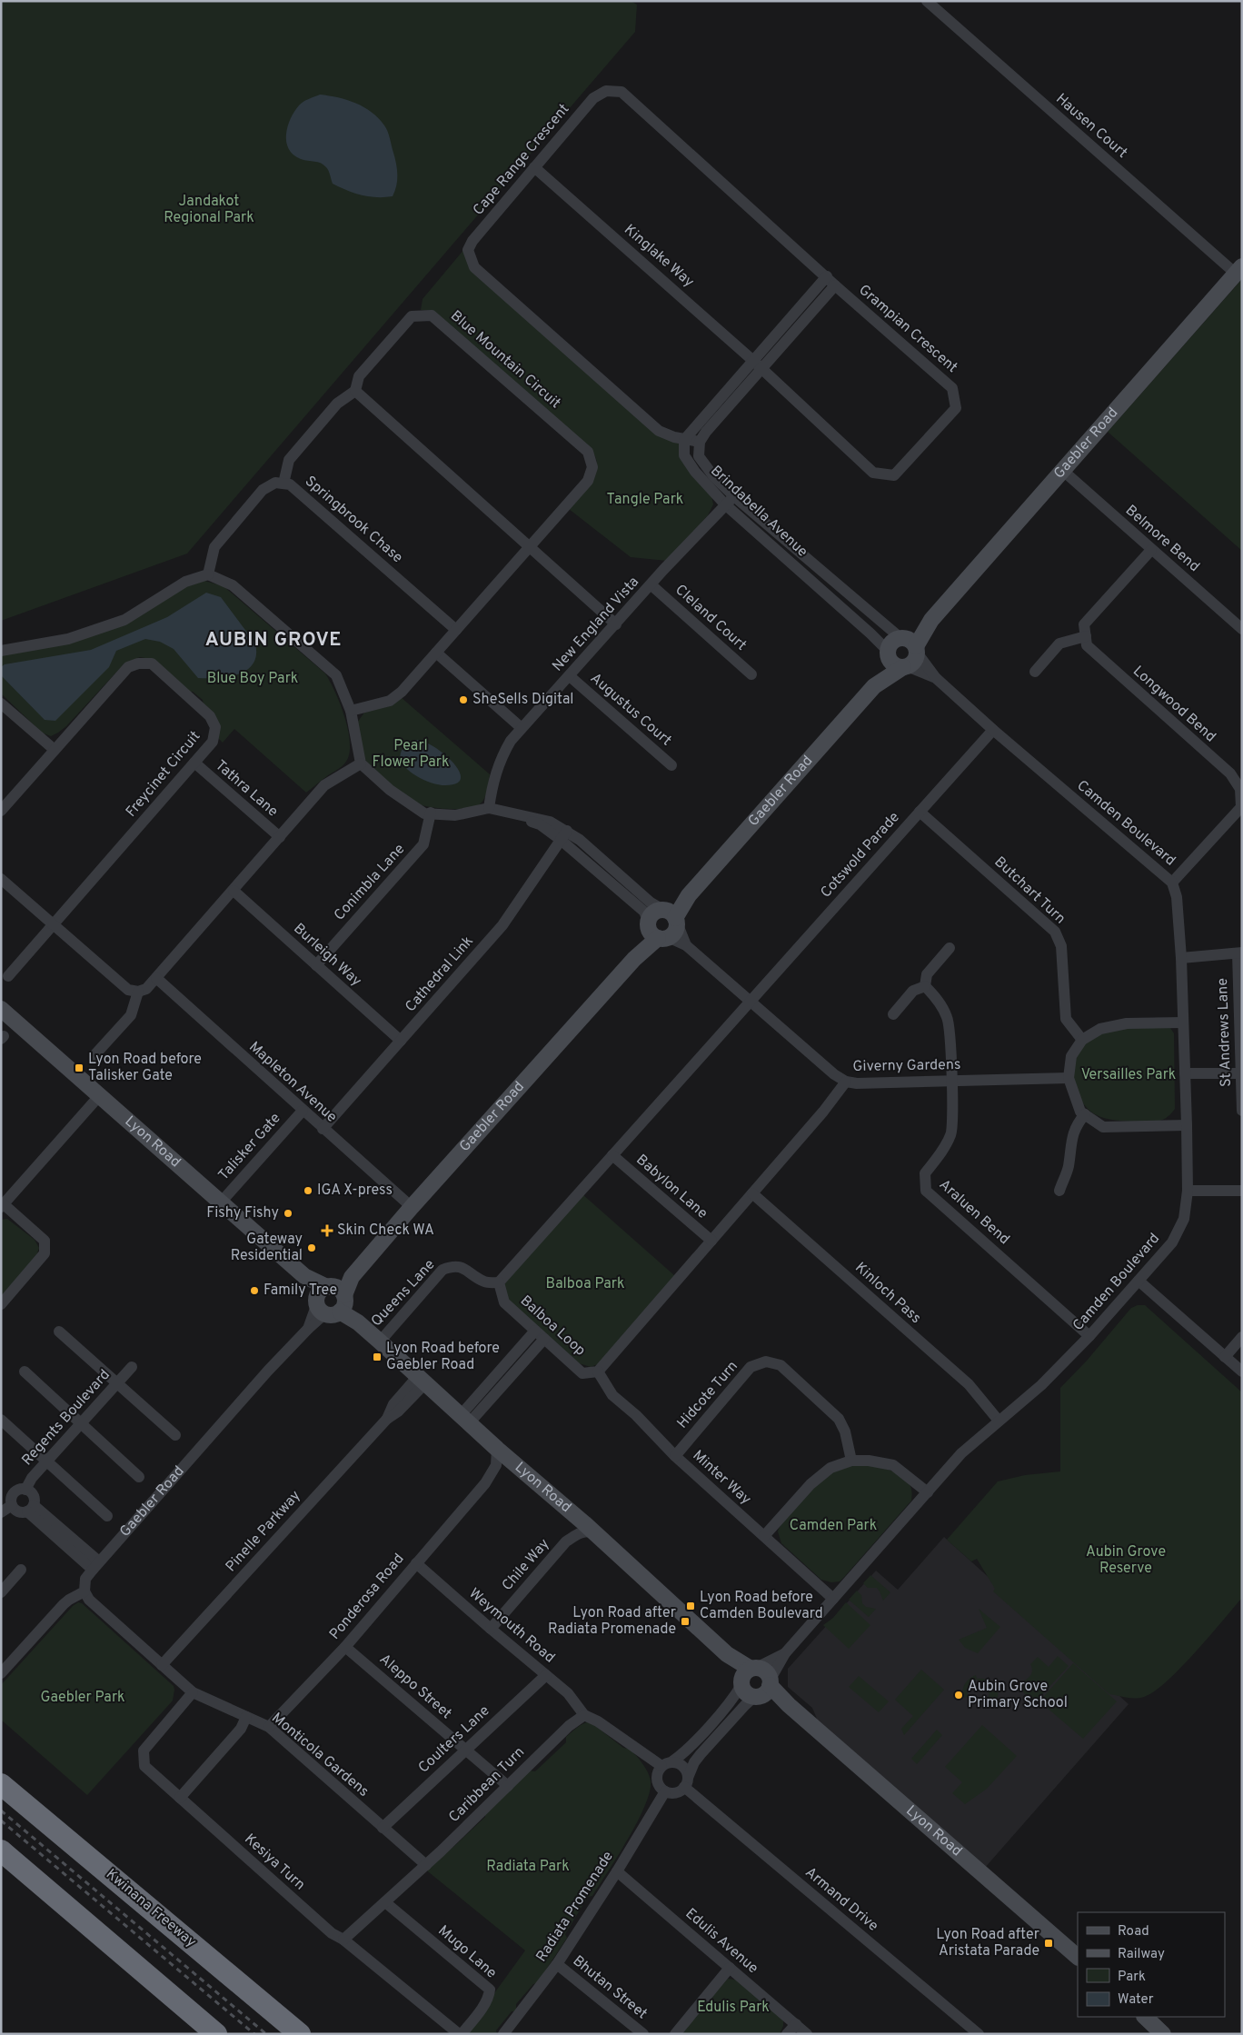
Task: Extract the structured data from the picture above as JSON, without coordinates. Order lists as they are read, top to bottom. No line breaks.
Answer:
{"streets":{"highway":["Kwinana Freeway"],"street":["Hausen Court","Cape Range Crescent","Kinglake Way","Grampian Crescent","Blue Mountain Circuit","Gaebler Road","Brindabella Avenue","Springbrook Chase","Belmore Bend","Cleland Court","New England Vista","Longwood Bend","Augustus Court","Freycinet Circuit","Tathra Lane","Camden Boulevard","Cotswold Parade","Conimbla Lane","Butchart Turn","Burleigh Way","Cathedral Link","St Andrews Lane","Giverny Gardens","Mapleton Avenue","Lyon Road","Talisker Gate","Babylon Lane","Araluen Bend","Queens Lane","Kinloch Pass","Balboa Loop","Hidcote Turn","Regents Boulevard","Minter Way","Pinelle Parkway","Chile Way","Ponderosa Road","Weymouth Road","Aleppo Street","Coulters Lane","Monticola Gardens","Caribbean Turn","Kesiya Turn","Armand Drive","Radiata Promenade","Edulis Avenue","Mugo Lane","Bhutan Street"]},"crossings":[["Hausen Court","Gaebler Road"],["Cape Range Crescent","Kinglake Way"],["Cape Range Crescent","Grampian Crescent"],["Cape Range Crescent","Brindabella Avenue"],["Kinglake Way","Grampian Crescent"],["Blue Mountain Circuit","Springbrook Chase"],["Gaebler Road","Brindabella Avenue"],["Gaebler Road","Belmore Bend"],["Gaebler Road","Camden Boulevard"],["Gaebler Road","Giverny Gardens"],["Gaebler Road","Mapleton Avenue"],["Gaebler Road","Lyon Road"],["Gaebler Road","Monticola Gardens"],["Brindabella Avenue","New England Vista"],["Brindabella Avenue","Camden Boulevard"],["Cleland Court","New England Vista"],["New England Vista","Augustus Court"],["Longwood Bend","Camden Boulevard"],["Freycinet Circuit","Tathra Lane"],["Camden Boulevard","Cotswold Parade"],["Camden Boulevard","Butchart Turn"],["Camden Boulevard","Giverny Gardens"],["Camden Boulevard","Lyon Road"],["Camden Boulevard","Araluen Bend"],["Camden Boulevard","Kinloch Pass"],["Camden Boulevard","Minter Way"],["Cotswold Parade","Butchart Turn"],["Cotswold Parade","Giverny Gardens"],["Conimbla Lane","Burleigh Way"],["Butchart Turn","Giverny Gardens"],["Burleigh Way","Cathedral Link"],["Cathedral Link","Mapleton Avenue"],["Giverny Gardens","Araluen Bend"],["Mapleton Avenue","Talisker Gate"],["Lyon Road","Talisker Gate"],["Lyon Road","Queens Lane"],["Lyon Road","Pinelle Parkway"],["Lyon Road","Chile Way"],["Lyon Road","Ponderosa Road"],["Queens Lane","Balboa Loop"],["Balboa Loop","Minter Way"],["Hidcote Turn","Minter Way"],["Pinelle Parkway","Monticola Gardens"],["Chile Way","Weymouth Road"],["Ponderosa Road","Weymouth Road"],["Ponderosa Road","Aleppo Street"],["Ponderosa Road","Monticola Gardens"],["Weymouth Road","Coulters Lane"],["Weymouth Road","Caribbean Turn"],["Aleppo Street","Coulters Lane"],["Aleppo Street","Caribbean Turn"],["Coulters Lane","Monticola Gardens"],["Monticola Gardens","Caribbean Turn"],["Monticola Gardens","Kesiya Turn"],["Caribbean Turn","Kesiya Turn"],["Caribbean Turn","Mugo Lane"],["Kesiya Turn","Mugo Lane"],["Armand Drive","Radiata Promenade"],["Radiata Promenade","Edulis Avenue"],["Radiata Promenade","Bhutan Street"]],"districts":["AUBIN GROVE"],"parks":["Jandakot Regional Park","Tangle Park","Blue Boy Park","Pearl Flower Park","Versailles Park","Balboa Park","Camden Park","Aubin Grove Reserve","Gaebler Park","Radiata Park","Edulis Park"],"places":{"other":["SheSells Digital","IGA X-press","Fishy Fishy","Gateway Residential","Family Tree","Aubin Grove Primary School"],"transit":["Lyon Road before Talisker Gate","Lyon Road before Gaebler Road","Lyon Road before Camden Boulevard","Lyon Road after Radiata Promenade","Lyon Road after Aristata Parade"],"health":["Skin Check WA"]},"legend":["Road","Railway","Park","Water"]}
